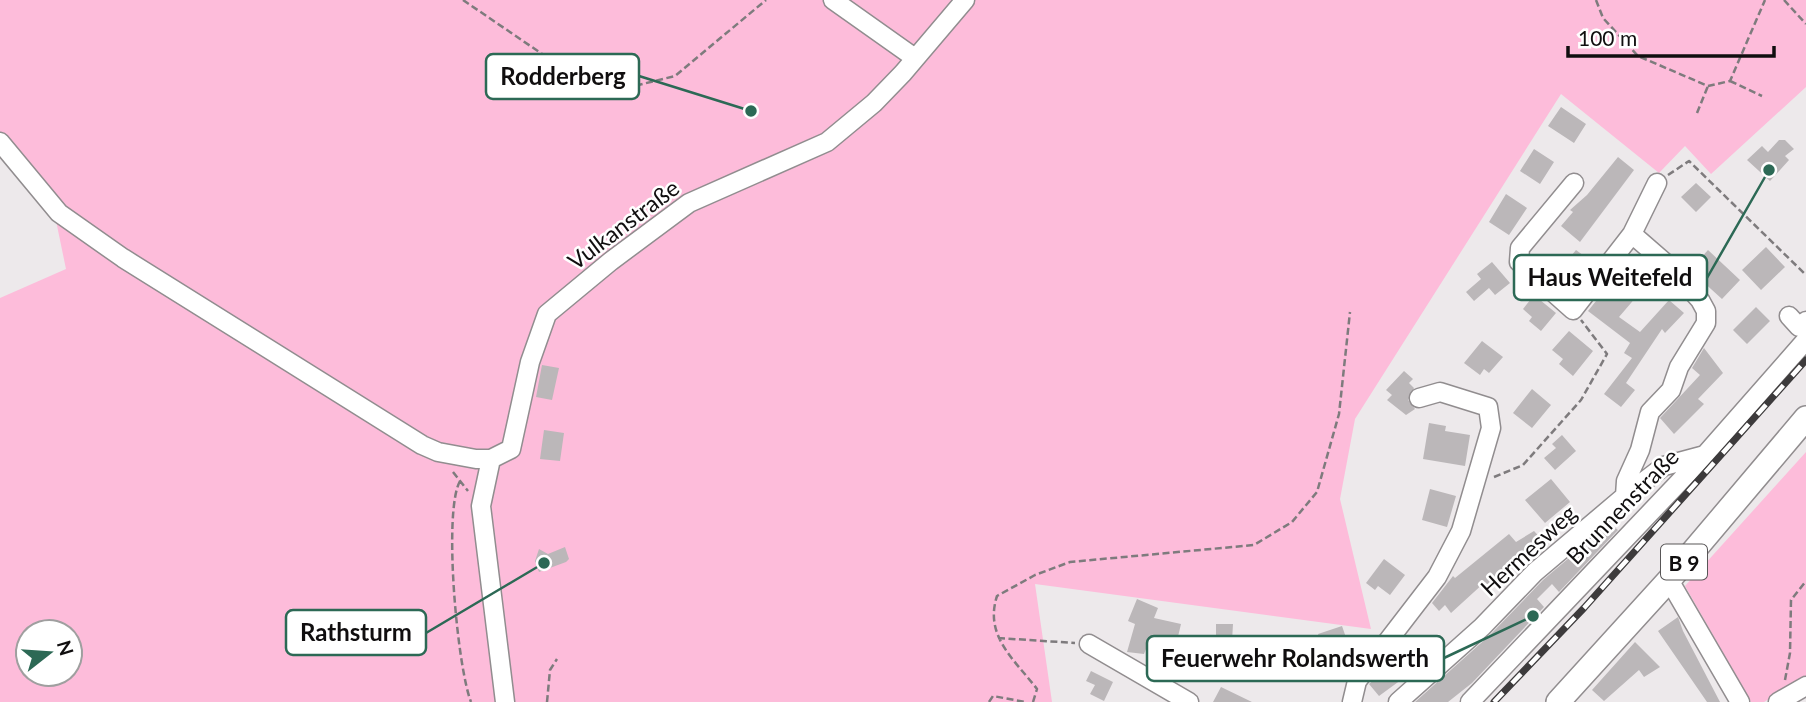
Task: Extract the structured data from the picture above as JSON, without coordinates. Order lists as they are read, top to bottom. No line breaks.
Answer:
{"streets":{"main road":["B 9"],"street":["Vulkanstraße","Brunnenstraße","Hermesweg"]},"crossings":[["Brunnenstraße","Hermesweg"]],"places":["Rodderberg","Haus Weitefeld","Rathsturm","Feuerwehr Rolandswerth"],"scale_bar":"100 m","north":"right"}
